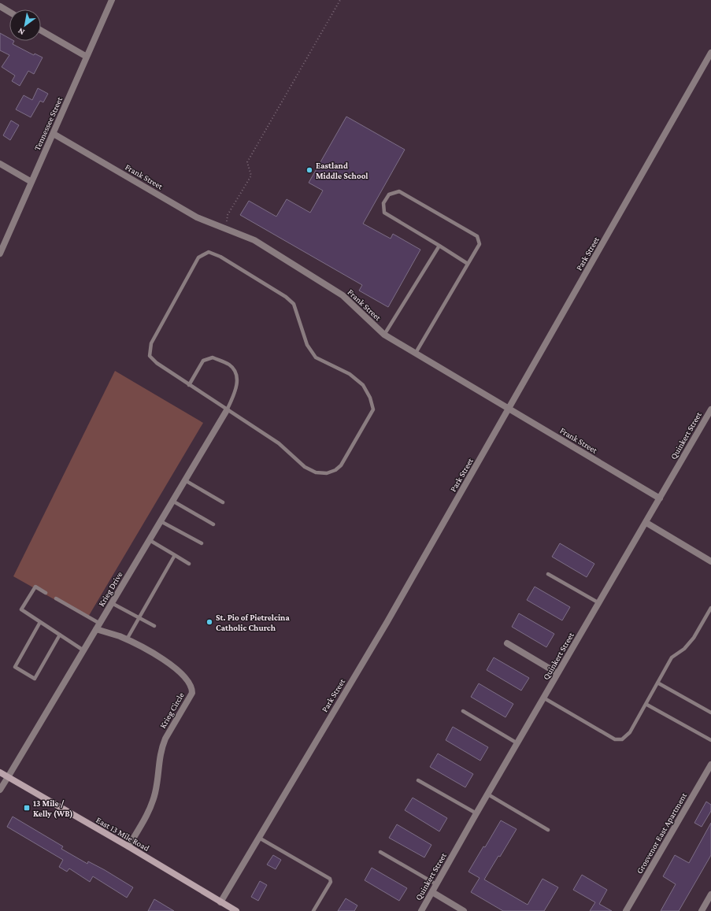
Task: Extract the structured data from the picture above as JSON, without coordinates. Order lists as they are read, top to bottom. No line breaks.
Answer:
{"streets":{"main road":["East 13 Mile Road"],"street":["Tennessee Street","Frank Street","Park Street","Quinkert Street","Krieg Drive","Krieg Circle","Grosvenor East Apartment"]},"crossings":[["Tennessee Street","Frank Street"],["Frank Street","Park Street"],["Frank Street","Quinkert Street"],["Park Street","East 13 Mile Road"],["Krieg Drive","Krieg Circle"],["Krieg Drive","East 13 Mile Road"],["Krieg Circle","East 13 Mile Road"]],"places":{"other":["Eastland Middle School","St. Pio of Pietrelcina Catholic Church"],"transit":["13 Mile / Kelly (WB)"]},"north":"bottom left"}
